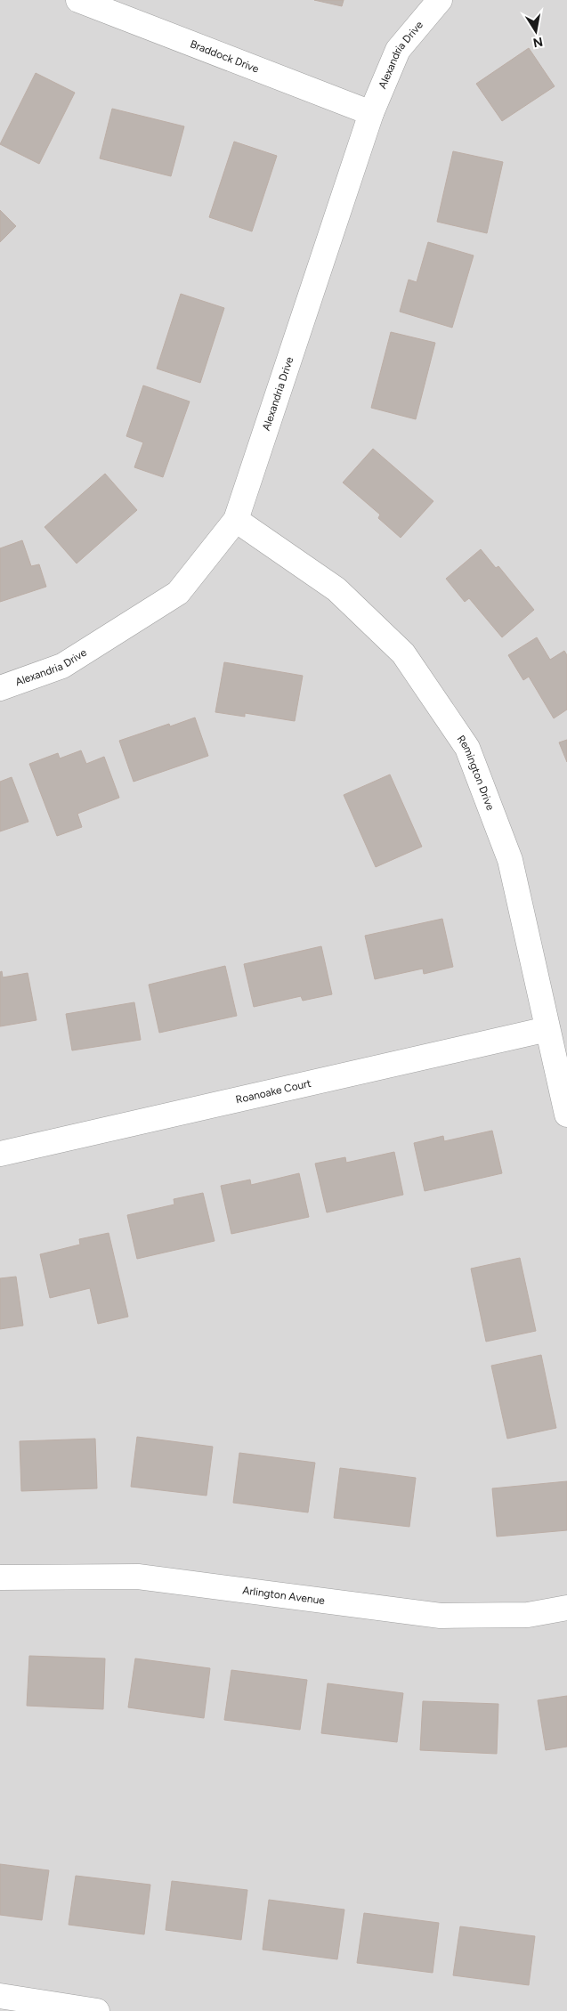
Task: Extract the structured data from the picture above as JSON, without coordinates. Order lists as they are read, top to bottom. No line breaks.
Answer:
{"streets":{"street":["Braddock Drive","Alexandria Drive","Remington Drive","Roanoake Court","Arlington Avenue"]},"crossings":[["Braddock Drive","Alexandria Drive"],["Alexandria Drive","Remington Drive"],["Remington Drive","Roanoake Court"]],"north":"bottom"}
